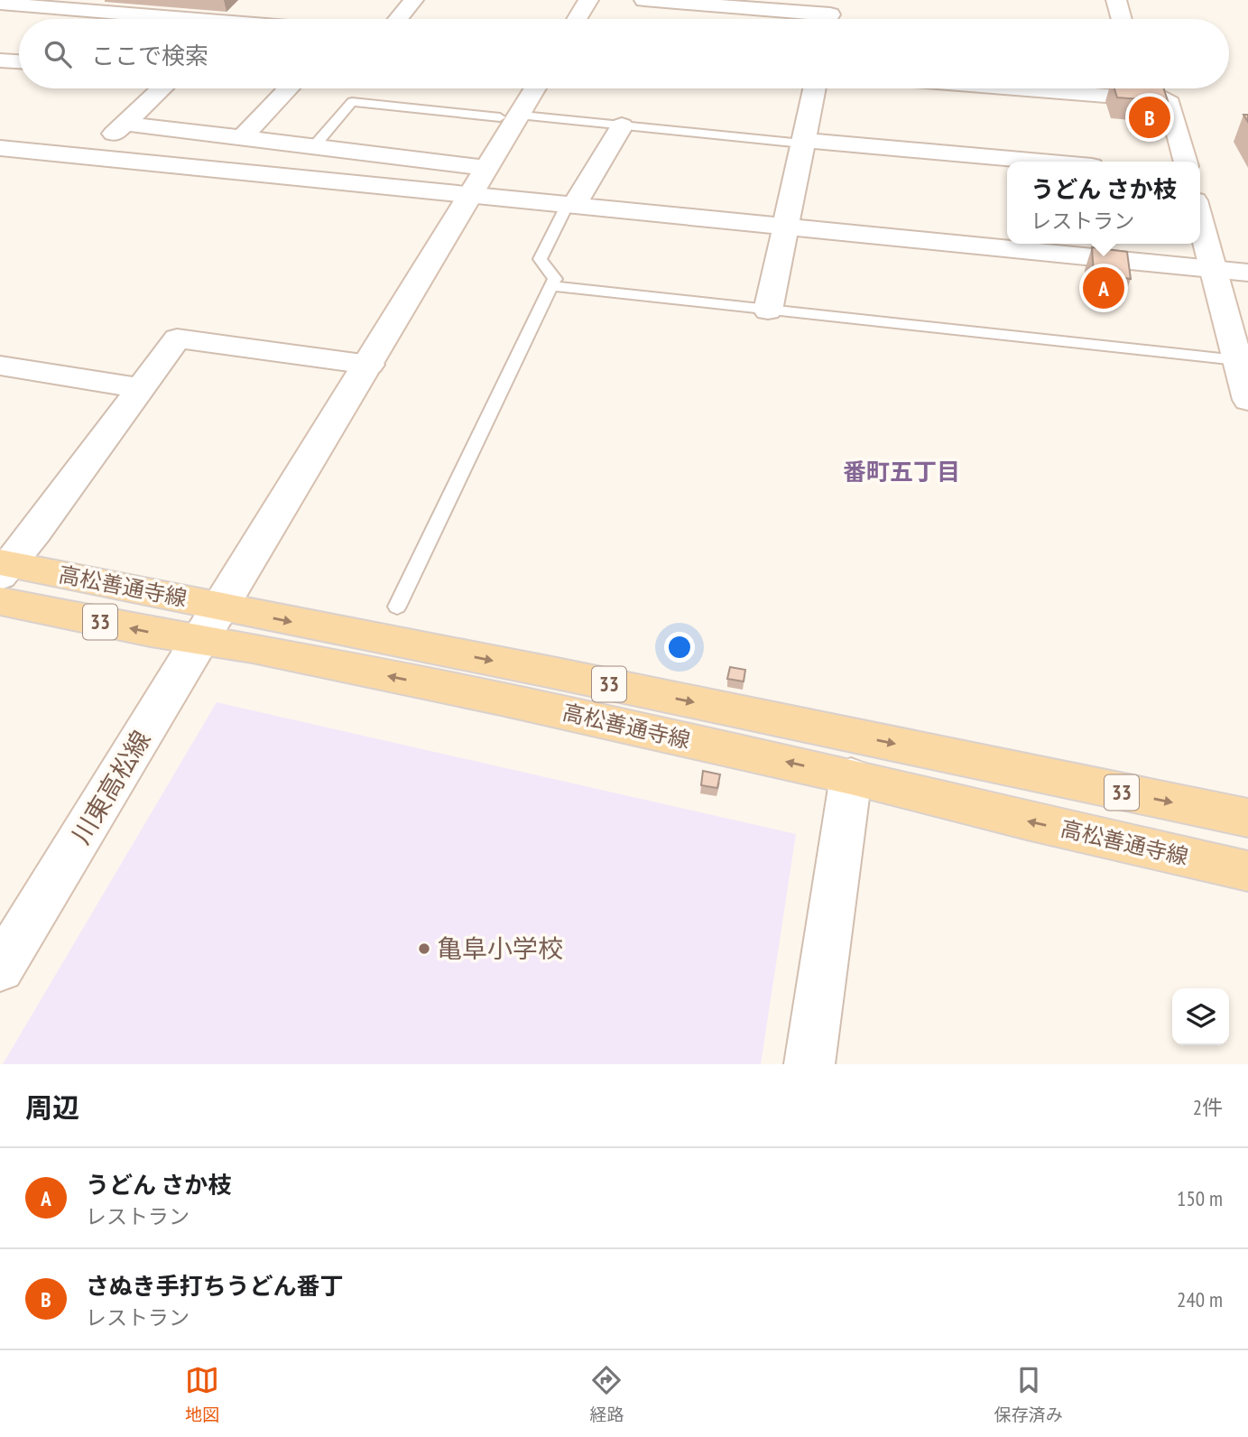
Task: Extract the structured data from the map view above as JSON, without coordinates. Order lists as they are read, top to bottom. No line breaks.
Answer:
{"streets":{"main road":["高松善通寺線","33"],"street":["川東高松線"]},"crossings":[["高松善通寺線","川東高松線"]],"districts":["番町五丁目"],"places":["亀阜小学校"],"page":{"search":"ここで検索","pins":["B","A"],"popup":["うどん さか枝","レストラン"],"heading":["周辺","2件"],"list":[{"mark":"A","name":"うどん さか枝","note":"レストラン","value":"150 m"},{"mark":"B","name":"さぬき手打ちうどん番丁","note":"レストラン","value":"240 m"}],"nav":["地図","経路","保存済み"]}}
